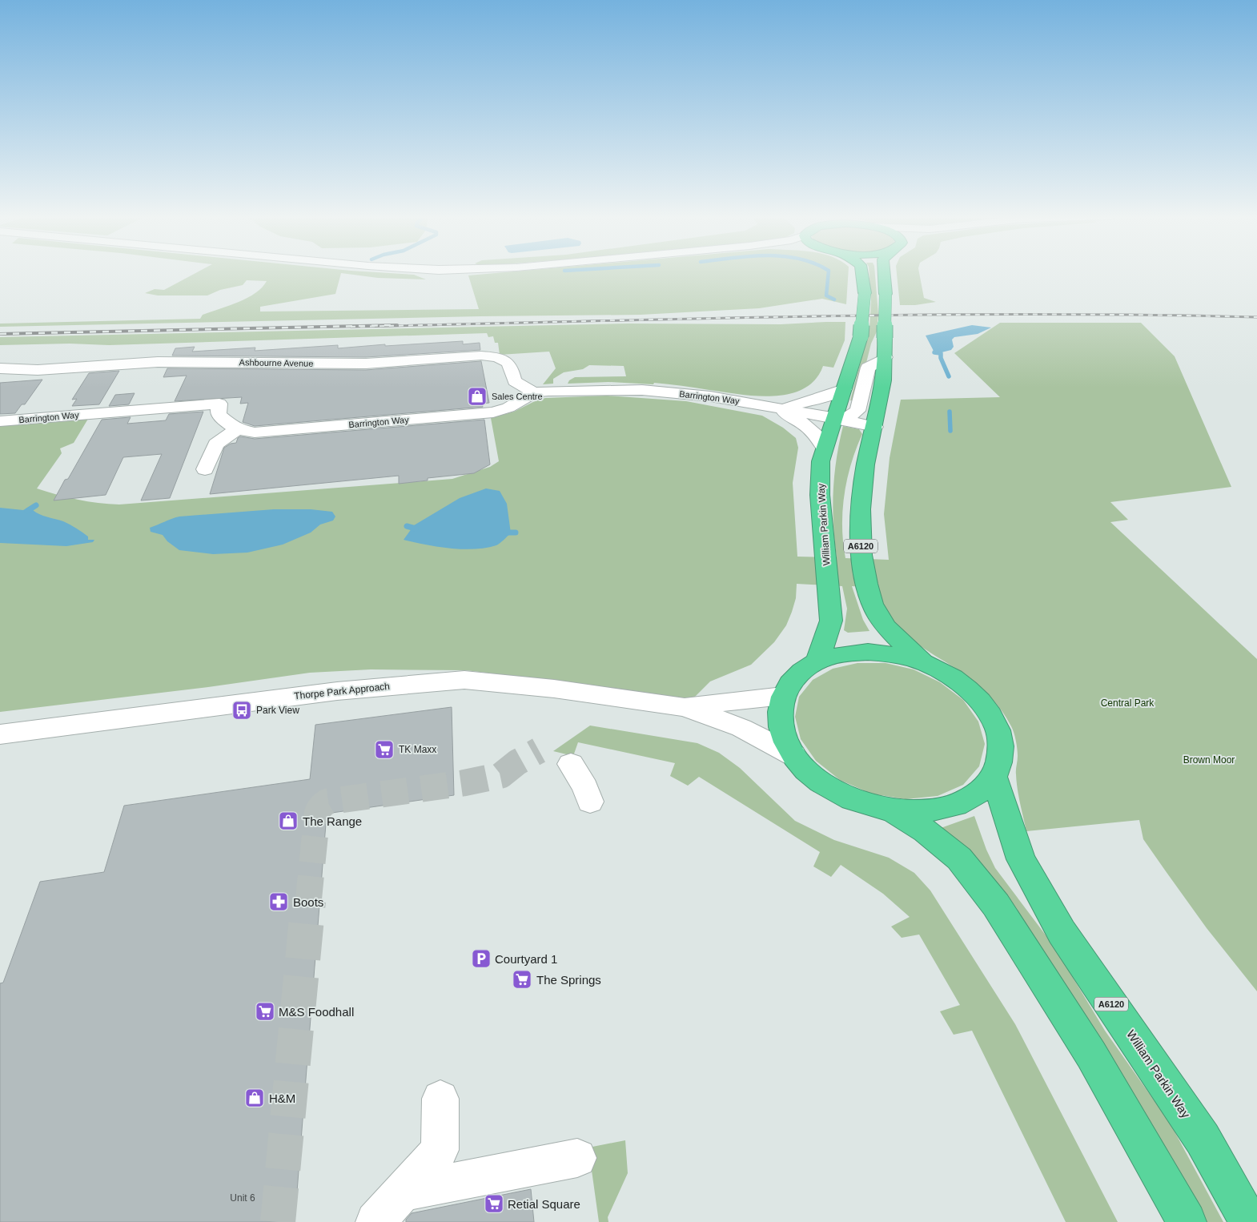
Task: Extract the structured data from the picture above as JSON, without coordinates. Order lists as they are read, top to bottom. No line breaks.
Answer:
{"streets":{"highway":["William Parkin Way","A6120"],"street":["Ashbourne Avenue","Barrington Way","Thorpe Park Approach"]},"crossings":[["Ashbourne Avenue","Barrington Way"],["Barrington Way","William Parkin Way"]],"parks":["Central Park","Brown Moor"],"places":{"shop":["Sales Centre","The Range","H&M"],"bus stop":["Park View"],"supermarket":["TK Maxx","The Springs","M&S Foodhall","Retial Square"],"pharmacy":["Boots"],"parking":["Courtyard 1"]},"house_numbers":["Unit 6"]}
